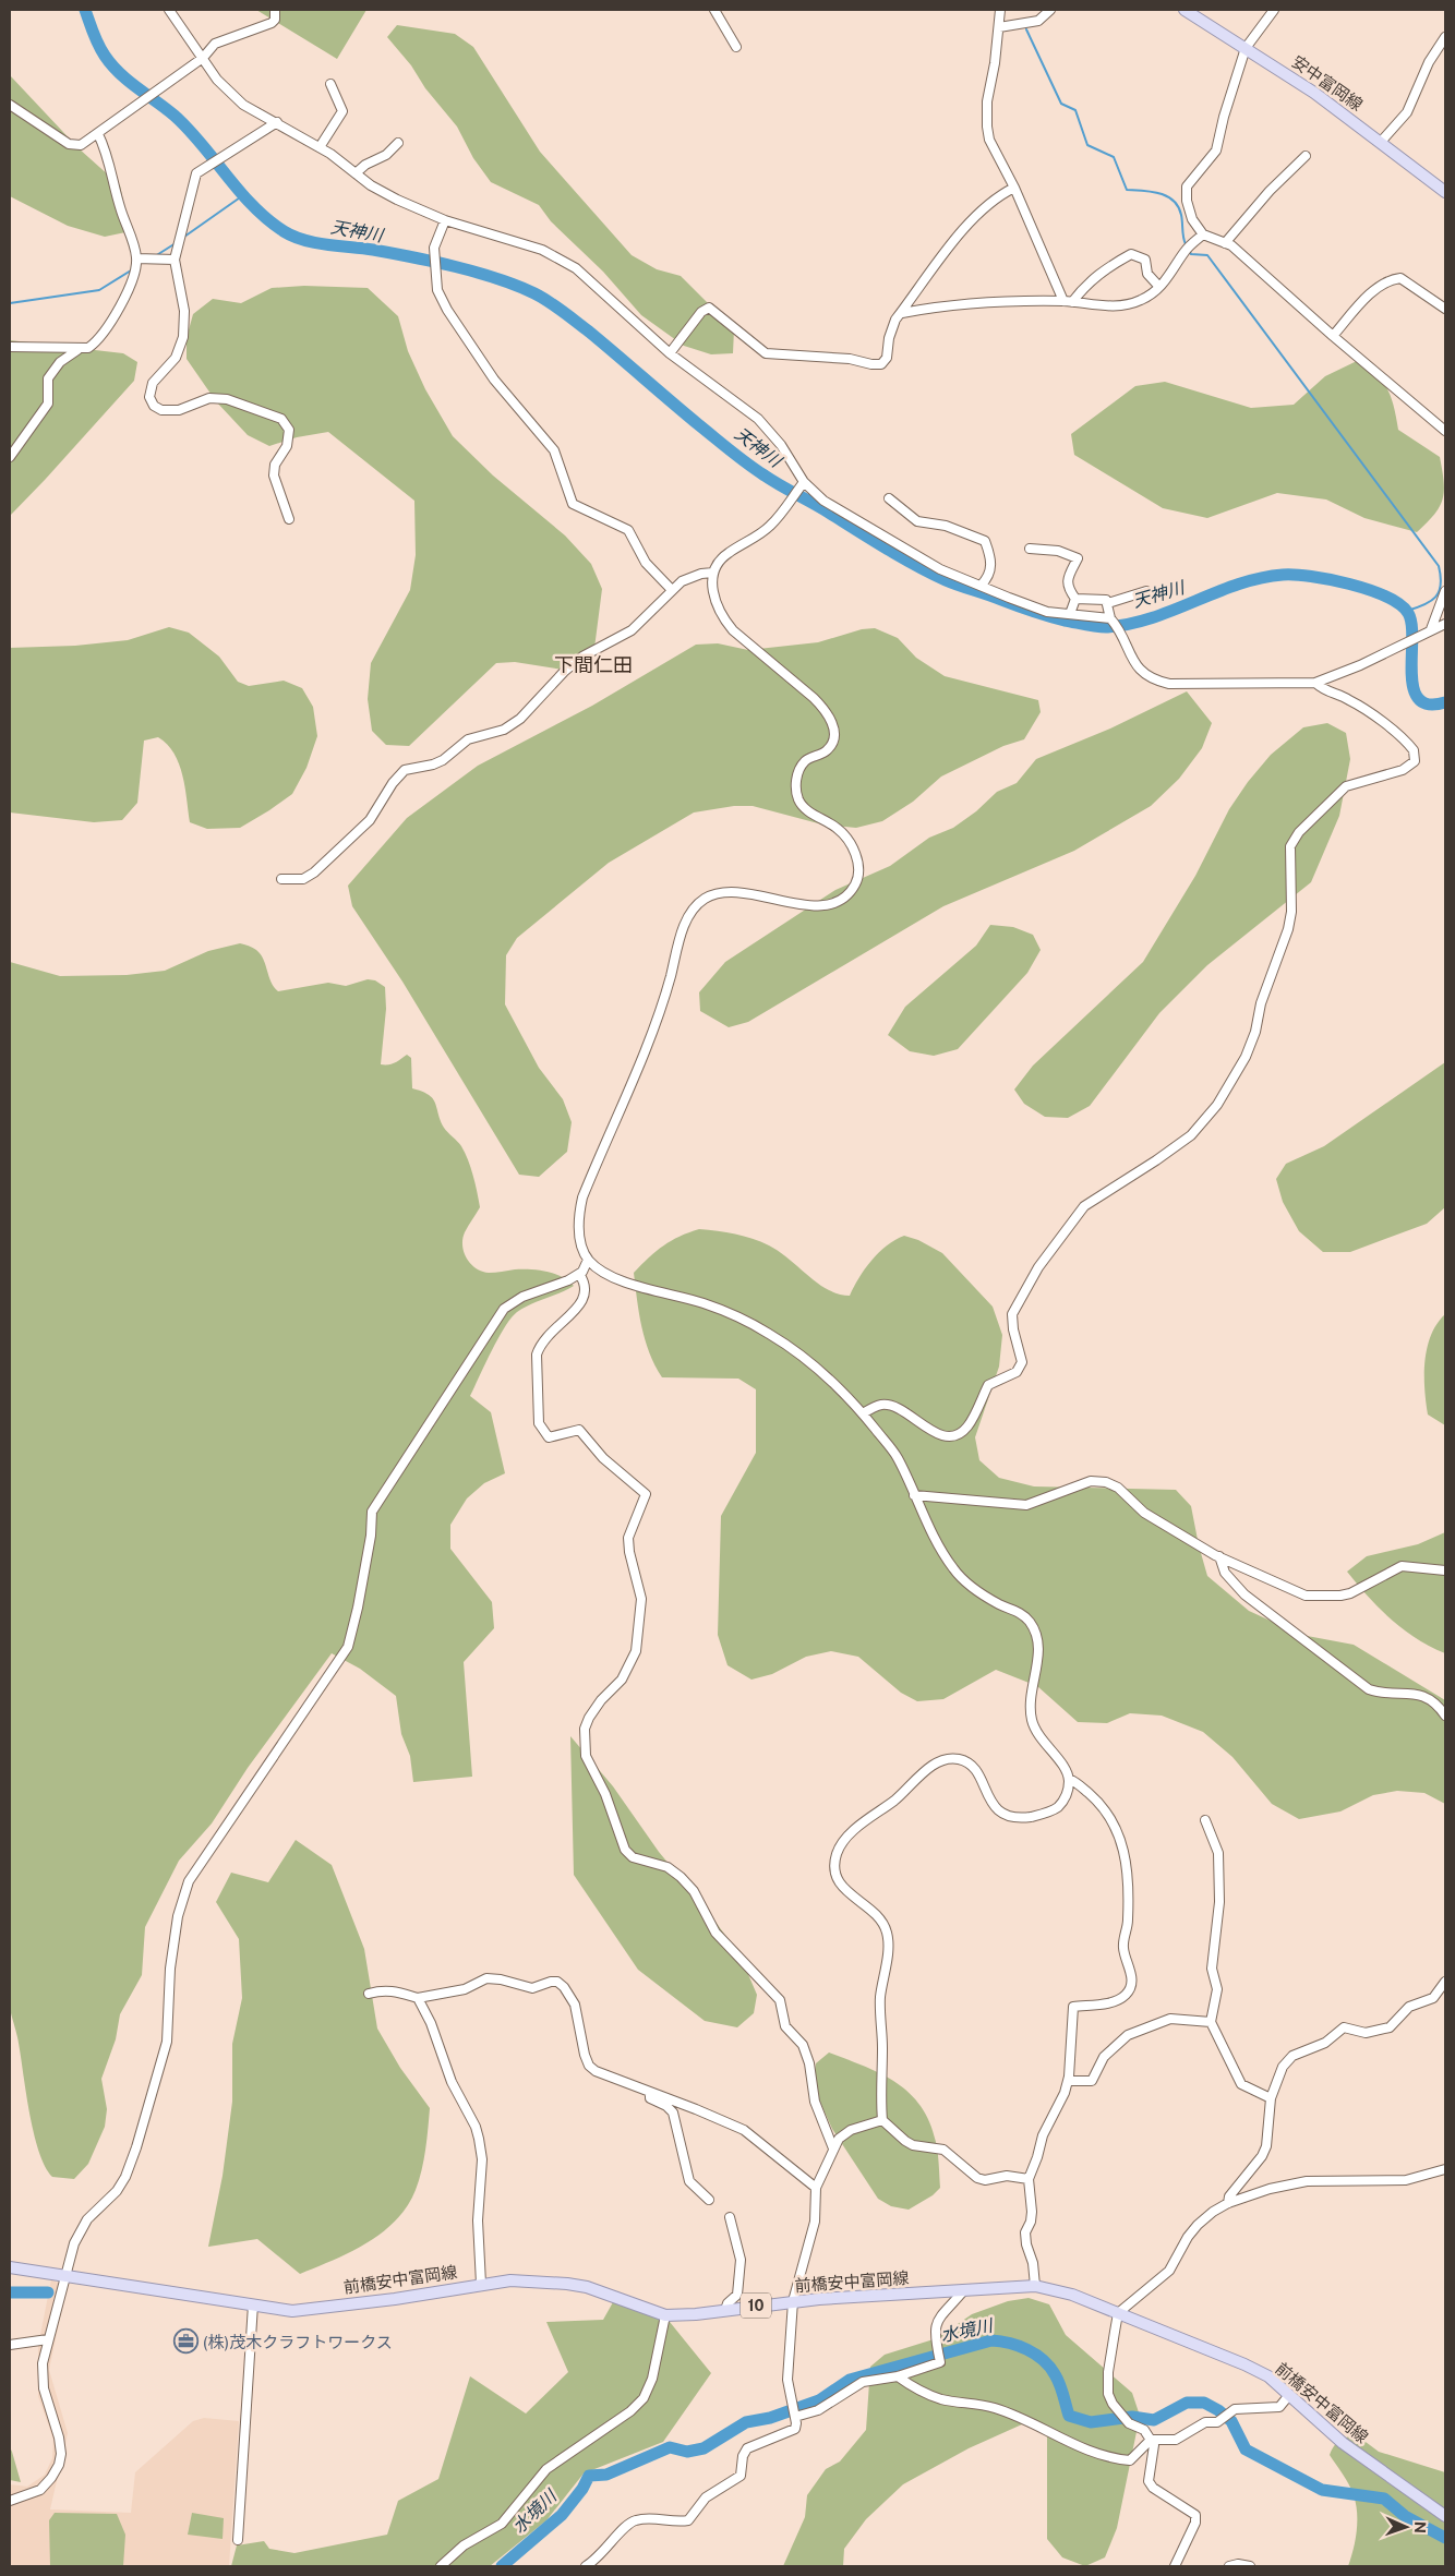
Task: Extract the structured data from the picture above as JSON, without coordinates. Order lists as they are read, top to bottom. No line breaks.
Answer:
{"streets":{"main road":["安中富岡線","前橋安中富岡線","10"]},"districts":["下間仁田"],"water":["天神川","水境川"],"places":{"office":["(株)茂木クラフトワークス"]},"north":"right"}
